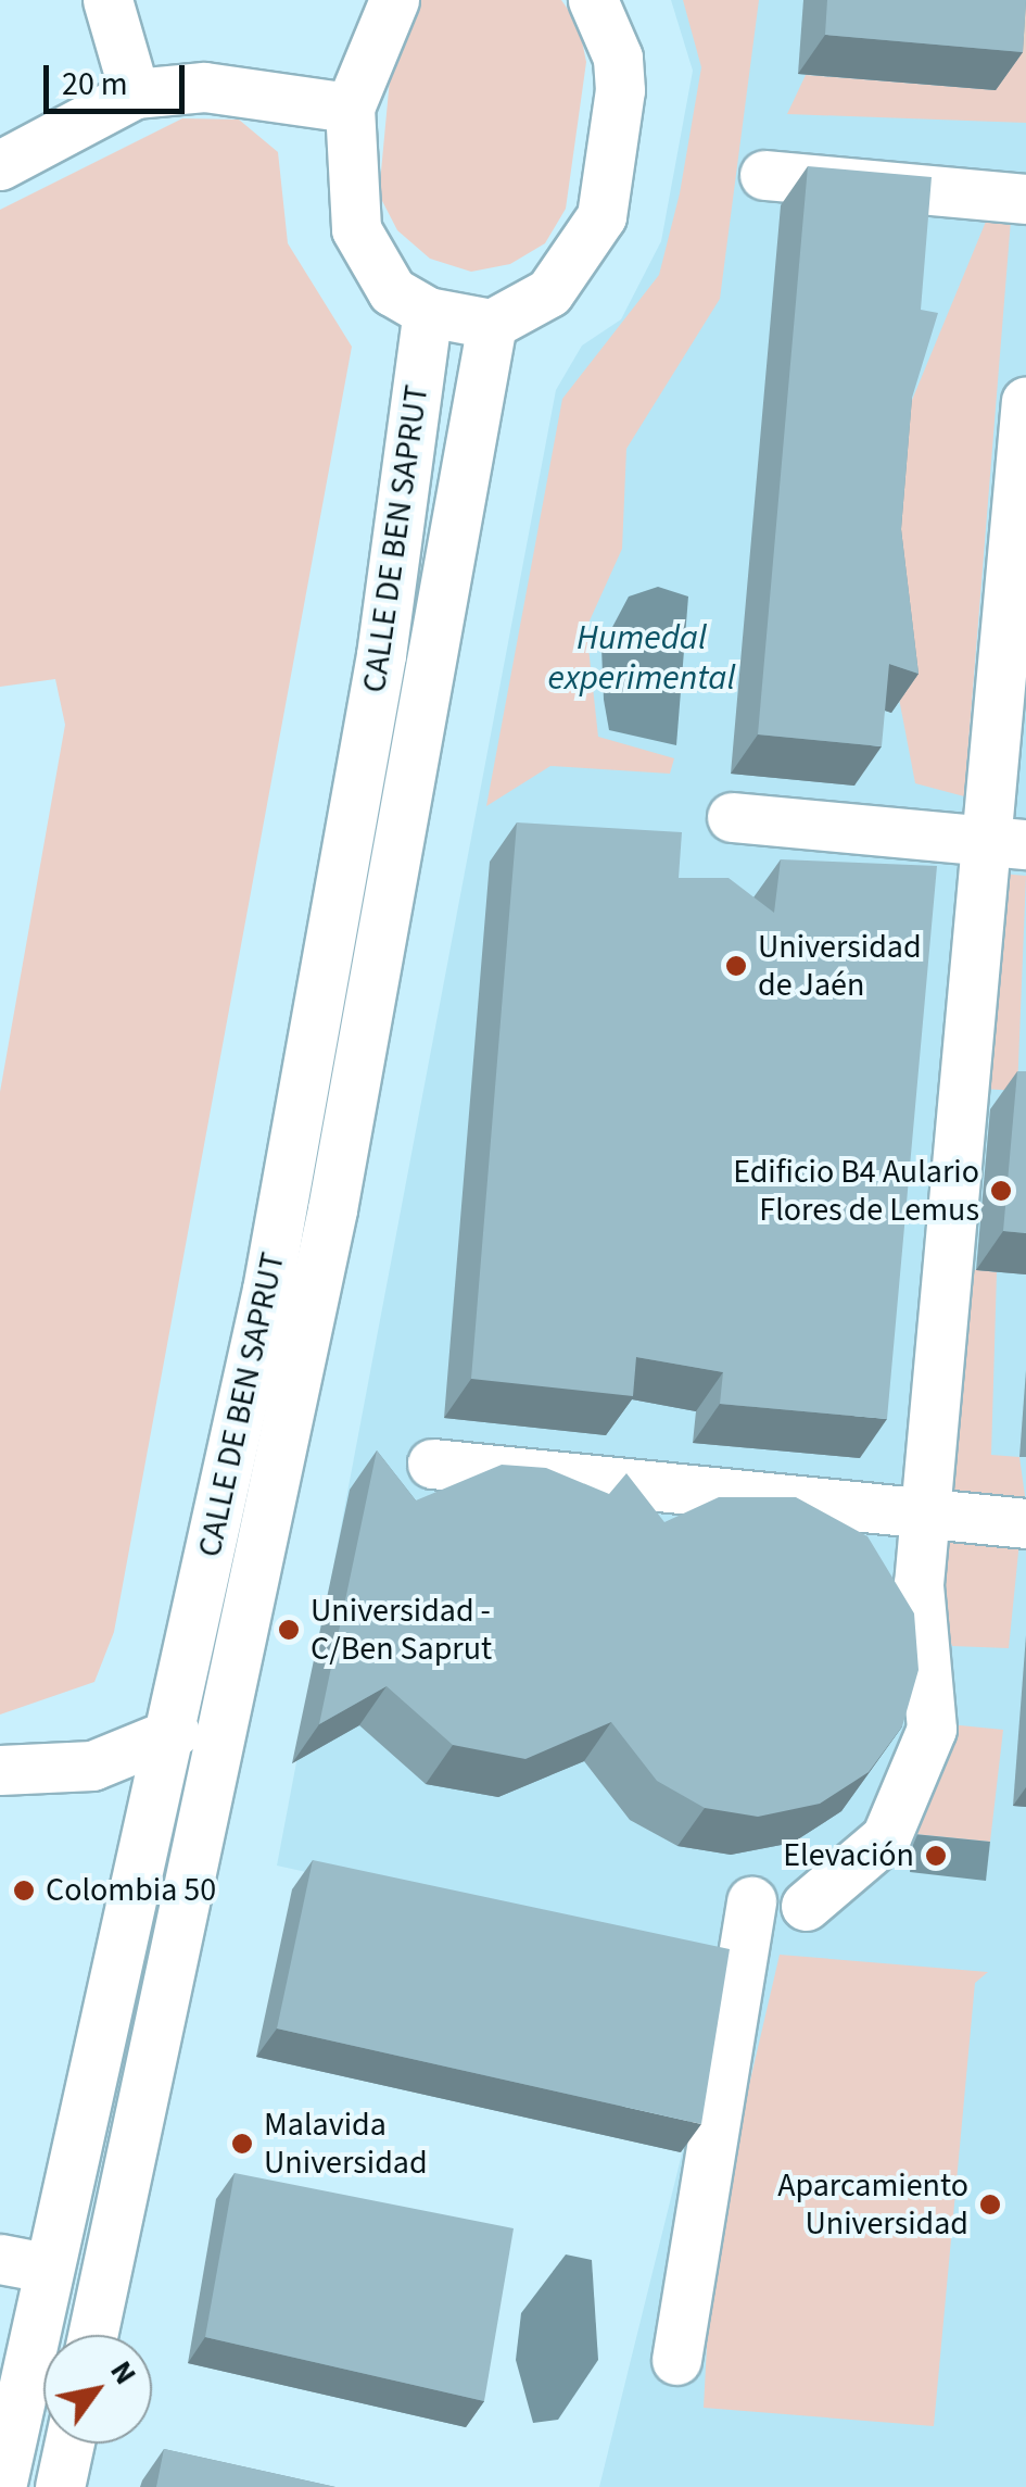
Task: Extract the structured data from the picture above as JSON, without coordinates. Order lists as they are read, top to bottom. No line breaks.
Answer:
{"streets":{"street":["CALLE DE BEN SAPRUT"]},"water":["Humedal experimental"],"places":["Universidad de Jaén","Edificio B4 Aulario Flores de Lemus","Universidad - C/Ben Saprut","Elevación","Colombia 50","Malavida Universidad","Aparcamiento Universidad"],"scale_bar":"20 m","north":"top right"}
